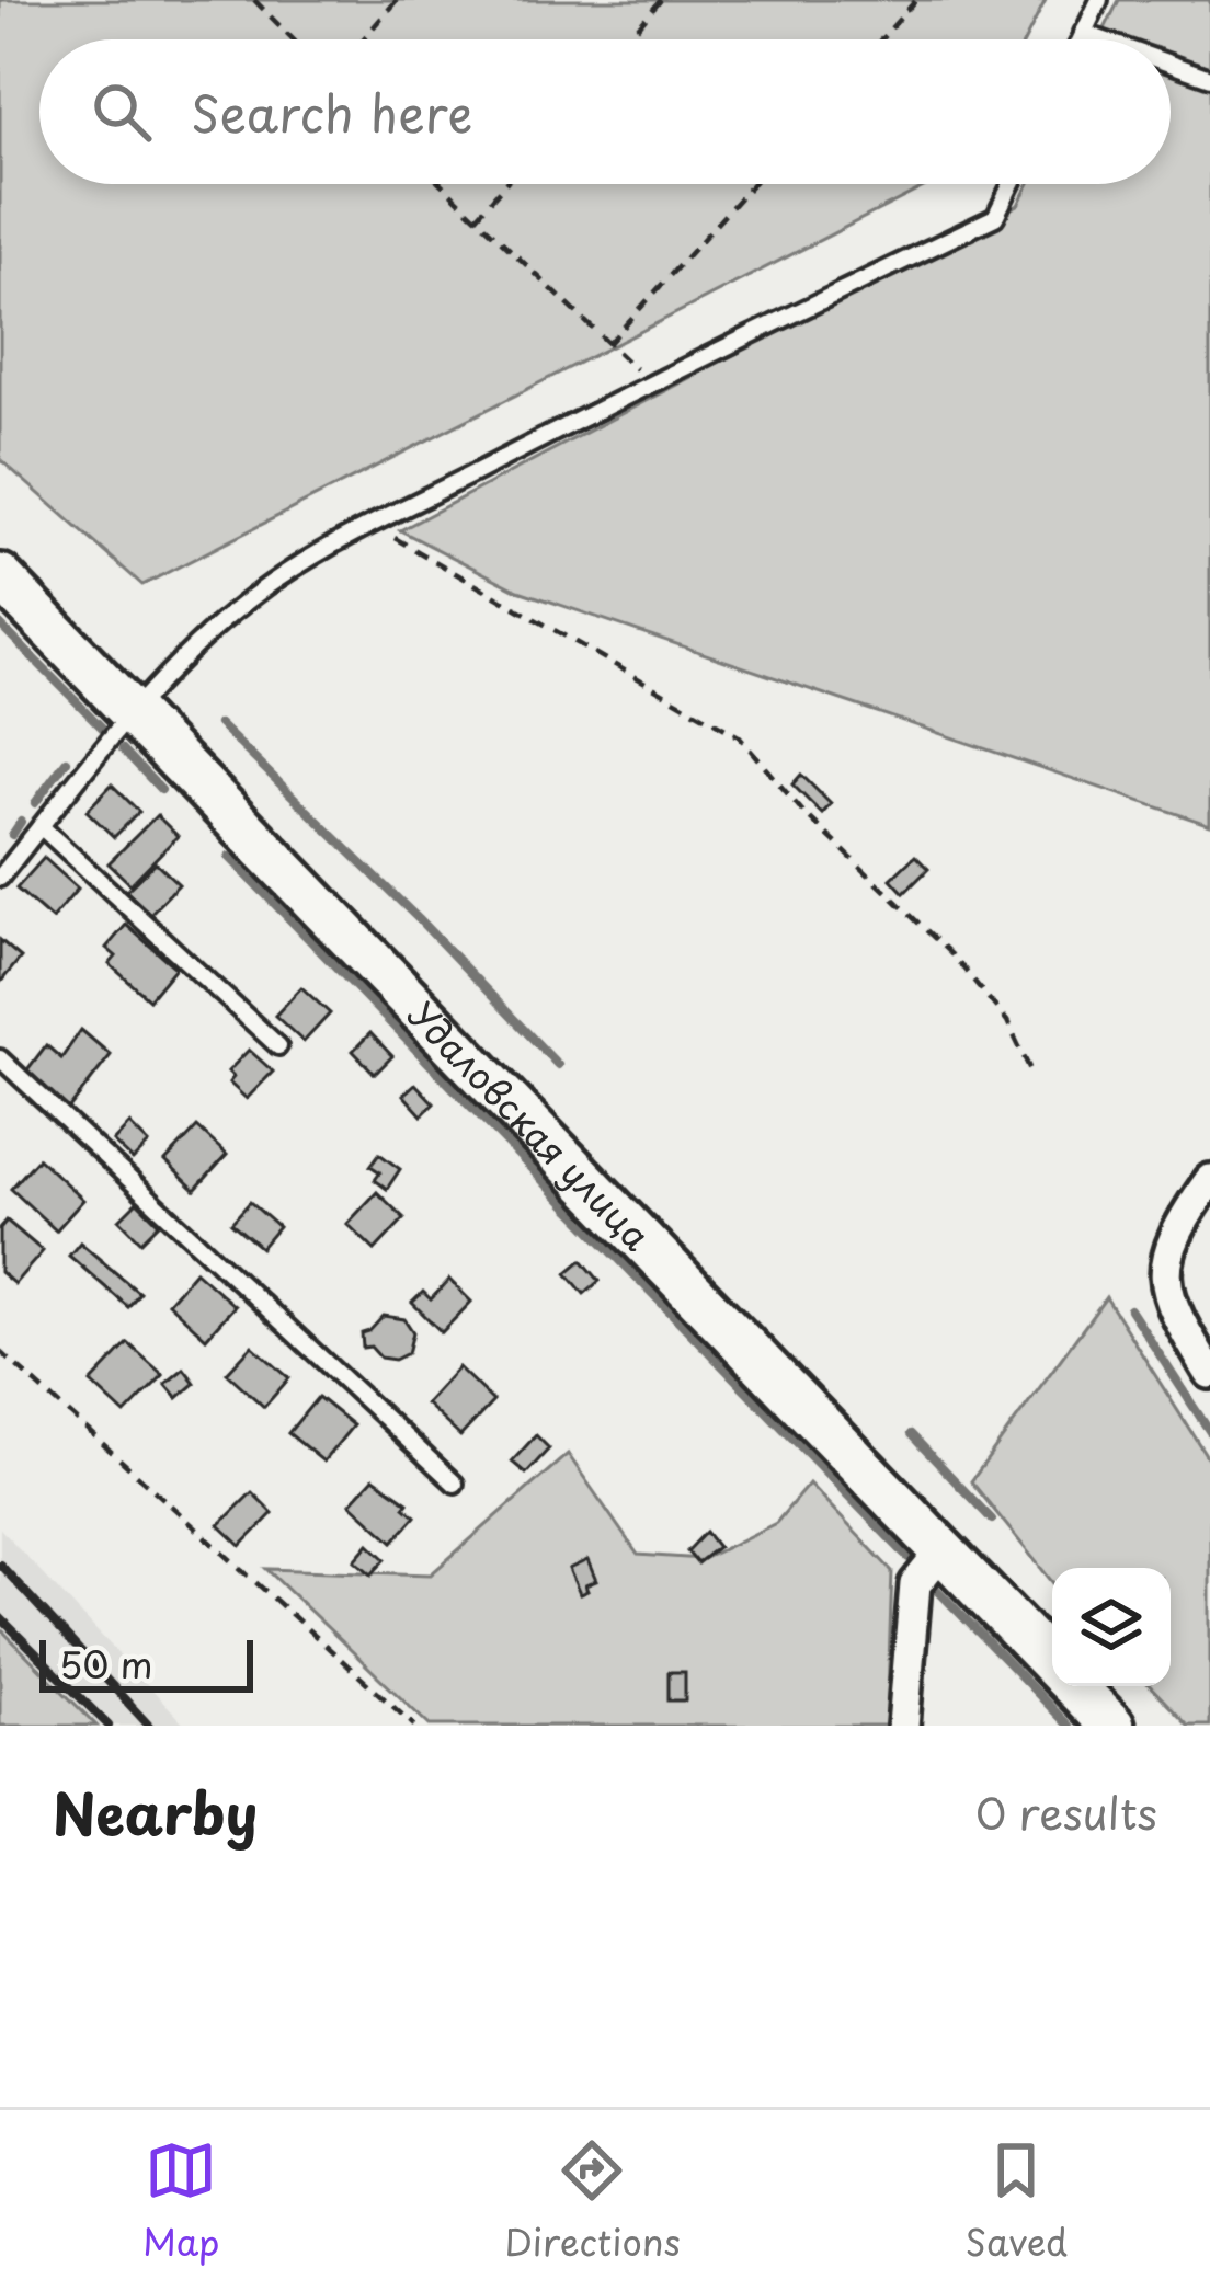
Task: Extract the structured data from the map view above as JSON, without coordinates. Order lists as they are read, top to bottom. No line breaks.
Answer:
{"streets":{"main road":["Удаловская улица"]},"scale_bar":"50 m","page":{"search":"Search here","scale":"50 m","heading":["Nearby","0 results"],"nav":["Map","Directions","Saved"]}}
